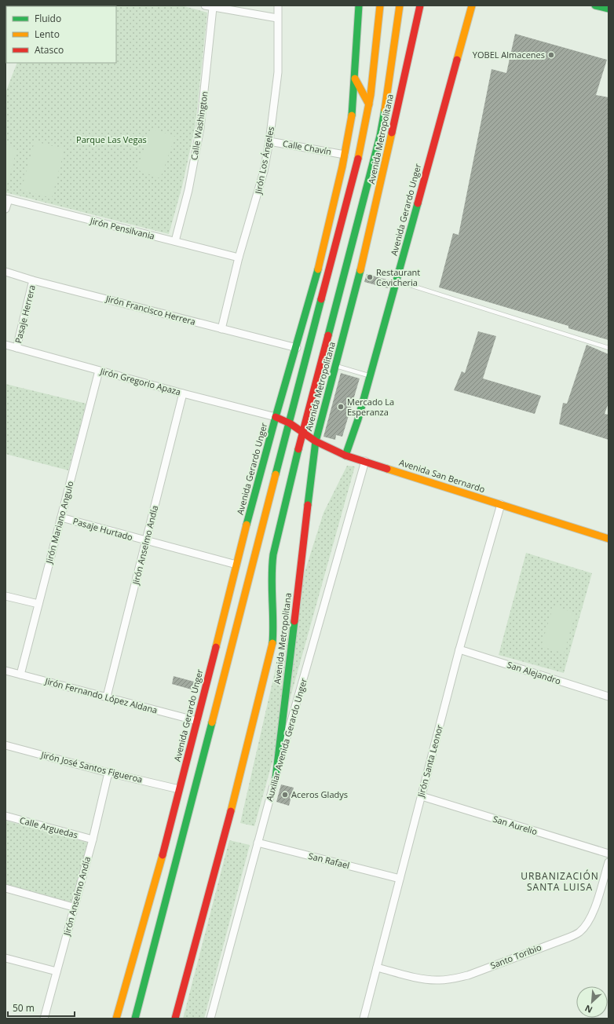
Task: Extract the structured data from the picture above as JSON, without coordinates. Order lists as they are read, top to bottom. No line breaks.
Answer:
{"streets":{"street":["Calle Washington","Avenida Metropolitana","Calle Chavín","Jirón Los Ángeles","Avenida Gerardo Unger","Jirón Pensilvania","Jirón Francisco Herrera","Pasaje Herrera","Jirón Gregorio Apaza","Avenida San Bernardo","Jirón Mariano Angulo","Pasaje Hurtado","Jirón Anselmo Andía","San Alejandro","Jirón Fernando López Aldana","Auxiliar Avenida Gerardo Unger","Jirón Santa Leonor","Jirón José Santos Figueroa","San Aurelio","Calle Arguedas","San Rafael","Santo Toribio"]},"crossings":[["Calle Washington","Jirón Pensilvania"],["Avenida Metropolitana","Avenida San Bernardo"],["Avenida Metropolitana","Auxiliar Avenida Gerardo Unger"],["Calle Chavín","Jirón Los Ángeles"],["Jirón Los Ángeles","Jirón Pensilvania"],["Jirón Los Ángeles","Jirón Francisco Herrera"],["Avenida Gerardo Unger","Jirón Gregorio Apaza"],["Avenida Gerardo Unger","Avenida San Bernardo"],["Avenida Gerardo Unger","Pasaje Hurtado"],["Avenida Gerardo Unger","Jirón Fernando López Aldana"],["Avenida Gerardo Unger","Jirón José Santos Figueroa"],["Jirón Francisco Herrera","Pasaje Herrera"],["Pasaje Herrera","Jirón Gregorio Apaza"],["Jirón Gregorio Apaza","Avenida San Bernardo"],["Jirón Gregorio Apaza","Jirón Mariano Angulo"],["Jirón Gregorio Apaza","Jirón Anselmo Andía"],["Avenida San Bernardo","Auxiliar Avenida Gerardo Unger"],["Avenida San Bernardo","Jirón Santa Leonor"],["Jirón Mariano Angulo","Pasaje Hurtado"],["Jirón Mariano Angulo","Jirón Fernando López Aldana"],["Pasaje Hurtado","Jirón Anselmo Andía"],["Jirón Anselmo Andía","Jirón Fernando López Aldana"],["Jirón Anselmo Andía","Jirón José Santos Figueroa"],["Jirón Anselmo Andía","Calle Arguedas"],["San Alejandro","Jirón Santa Leonor"],["Auxiliar Avenida Gerardo Unger","San Rafael"],["Jirón Santa Leonor","San Aurelio"],["Jirón Santa Leonor","San Rafael"],["Jirón Santa Leonor","Santo Toribio"]],"districts":["URBANIZACIÓN SANTA LUISA"],"parks":["Parque Las Vegas"],"places":["YOBEL Almacenes","Restaurant Cevicheria","Mercado La Esperanza","Aceros Gladys"],"legend":["Fluido","Lento","Atasco"],"scale_bar":"50 m","north":"bottom left"}
